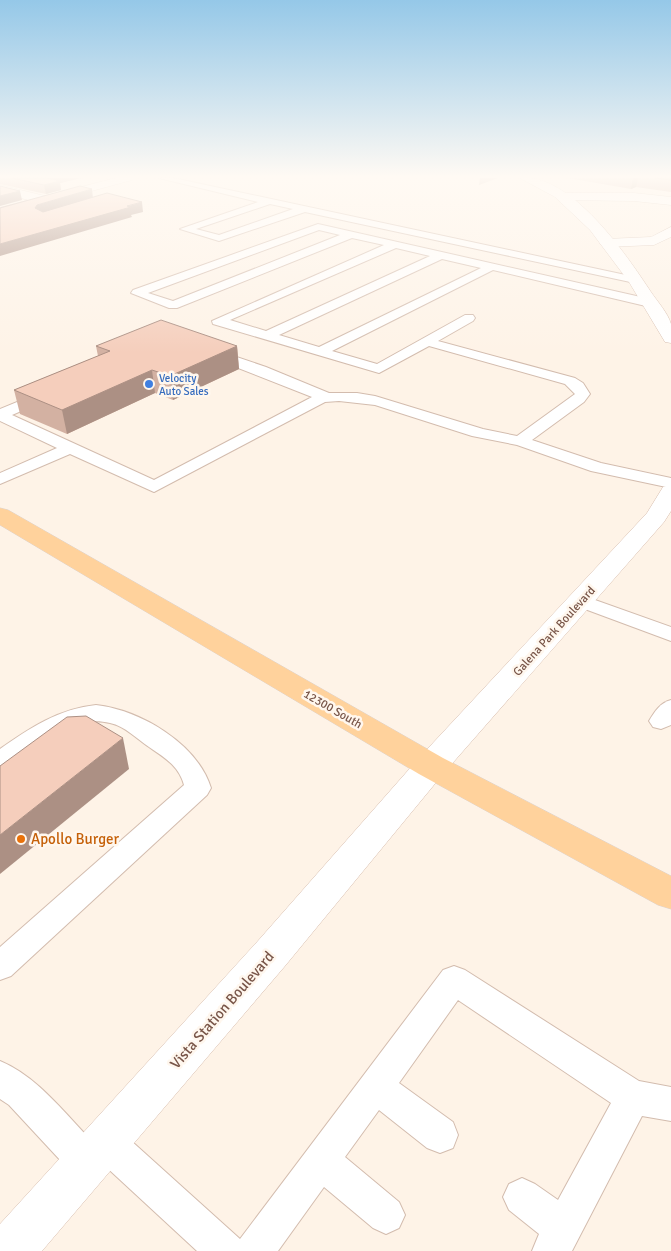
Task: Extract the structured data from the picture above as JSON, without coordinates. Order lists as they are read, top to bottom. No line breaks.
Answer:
{"streets":{"main road":["12300 South"],"street":["Galena Park Boulevard","Vista Station Boulevard"]},"crossings":[["Galena Park Boulevard","12300 South"],["Galena Park Boulevard","Vista Station Boulevard"],["12300 South","Vista Station Boulevard"]],"places":["Velocity Auto Sales","Apollo Burger"]}
